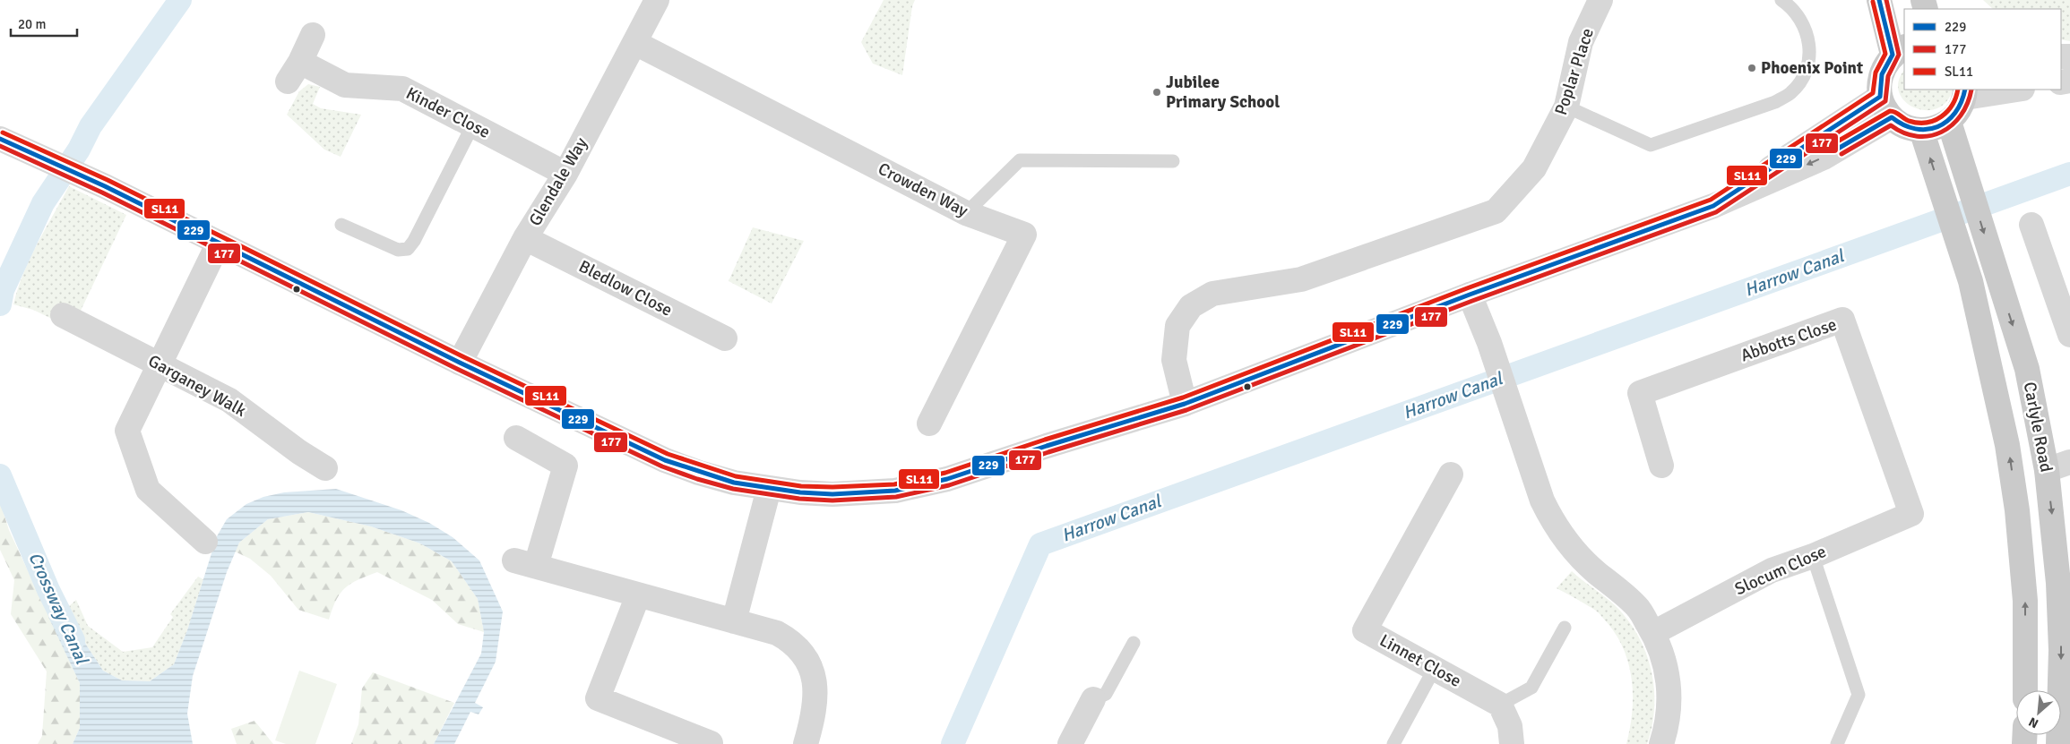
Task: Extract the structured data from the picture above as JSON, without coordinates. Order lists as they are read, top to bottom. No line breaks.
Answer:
{"streets":{"main road":["Carlyle Road"],"street":["Poplar Place","Kinder Close","Glendale Way","Crowden Way","Bledlow Close","Abbotts Close","Garganey Walk","Slocum Close","Linnet Close"]},"crossings":[["Kinder Close","Glendale Way"],["Glendale Way","Crowden Way"],["Glendale Way","Bledlow Close"],["Abbotts Close","Slocum Close"]],"water":["Harrow Canal","Crossway Canal"],"places":["Phoenix Point","Jubilee Primary School"],"lines":["transit line 229","transit line 177","transit line SL11"],"legend":["229","177","SL11"],"scale_bar":"20 m","north":"bottom left"}
